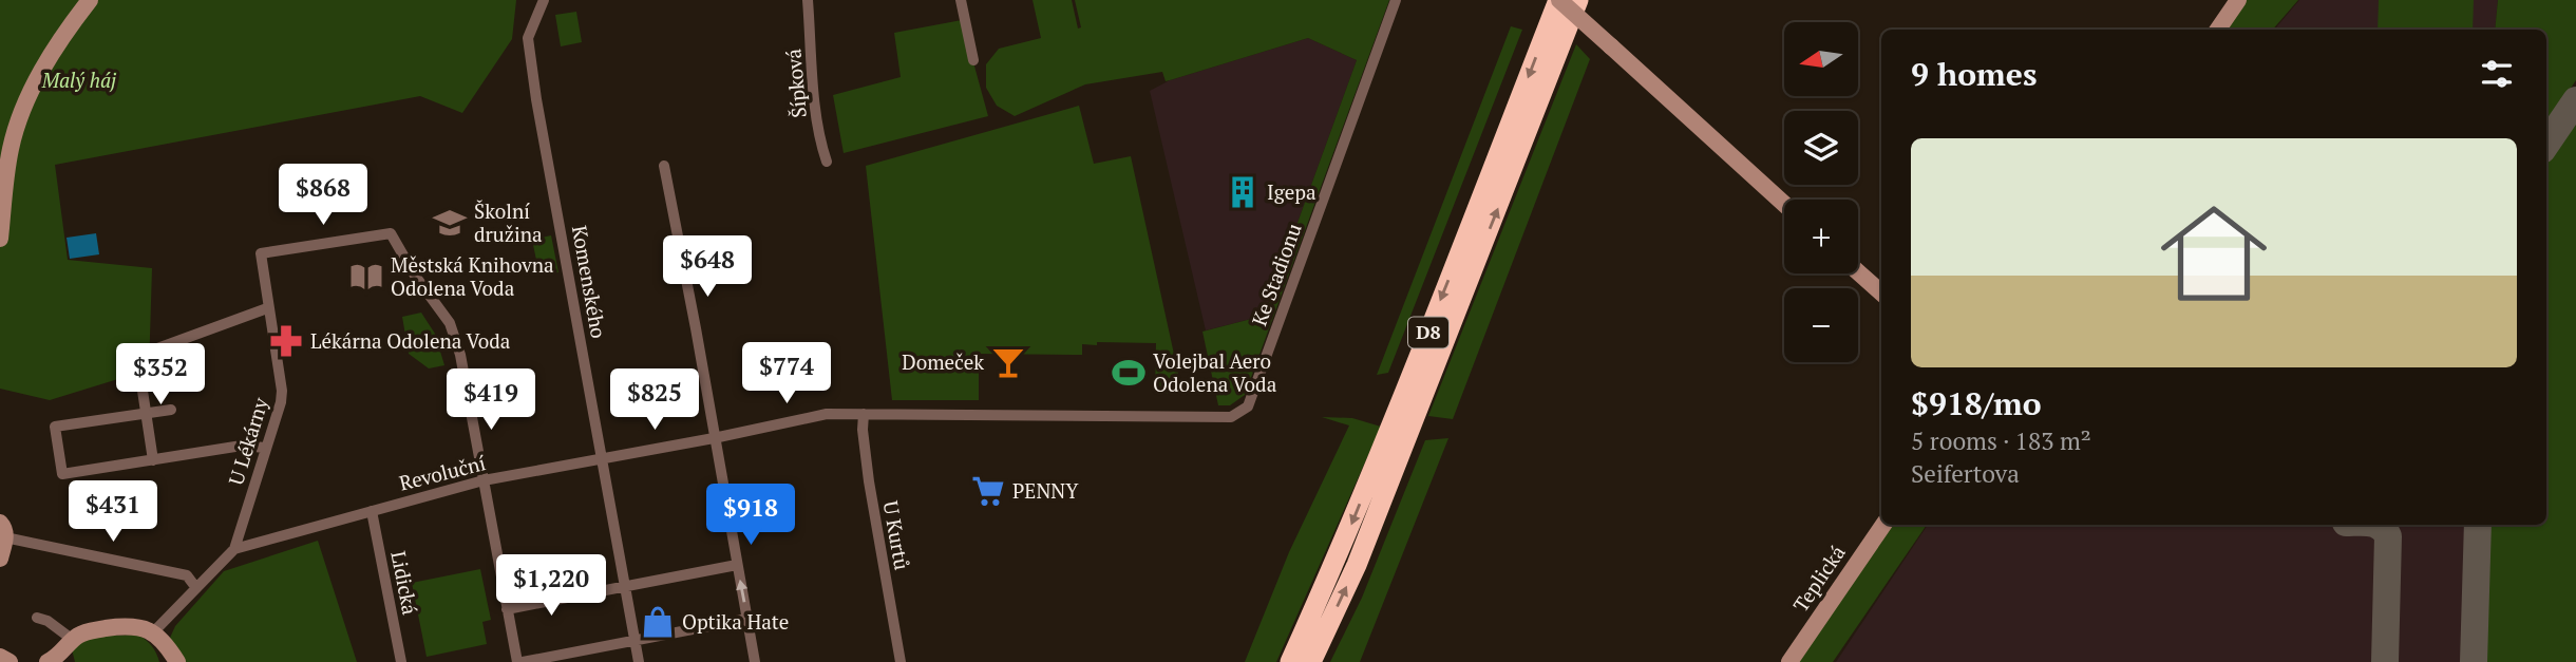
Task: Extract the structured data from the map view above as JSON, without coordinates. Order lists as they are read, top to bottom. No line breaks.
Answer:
{"streets":{"highway":["D8"],"street":["Šípková","Ke Stadionu","Komenského","U Lékárny","Revoluční","U Kurtů","Teplická","Lidická"]},"crossings":[["Ke Stadionu","Revoluční"],["Ke Stadionu","U Kurtů"],["Komenského","Revoluční"],["U Lékárny","Revoluční"],["Revoluční","U Kurtů"],["Revoluční","Lidická"]],"parks":["Malý háj"],"places":{"building":["Igepa"],"school or university":["Školní družina"],"library":["Městská Knihovna Odolena Voda"],"pharmacy":["Lékárna Odolena Voda"],"bar":["Domeček"],"sports":["Volejbal Aero Odolena Voda"],"supermarket":["PENNY"],"shop":["Optika Hate"]},"north":"left","page":{"map_buttons":["+","−"],"heading":"9 homes","list":[{"name":"$918/mo","note":"5 rooms · 183 m² · Seifertova"}],"price":["$868","$648","$774","$352","$419","$825","$431","$918","$1,220"]}}
